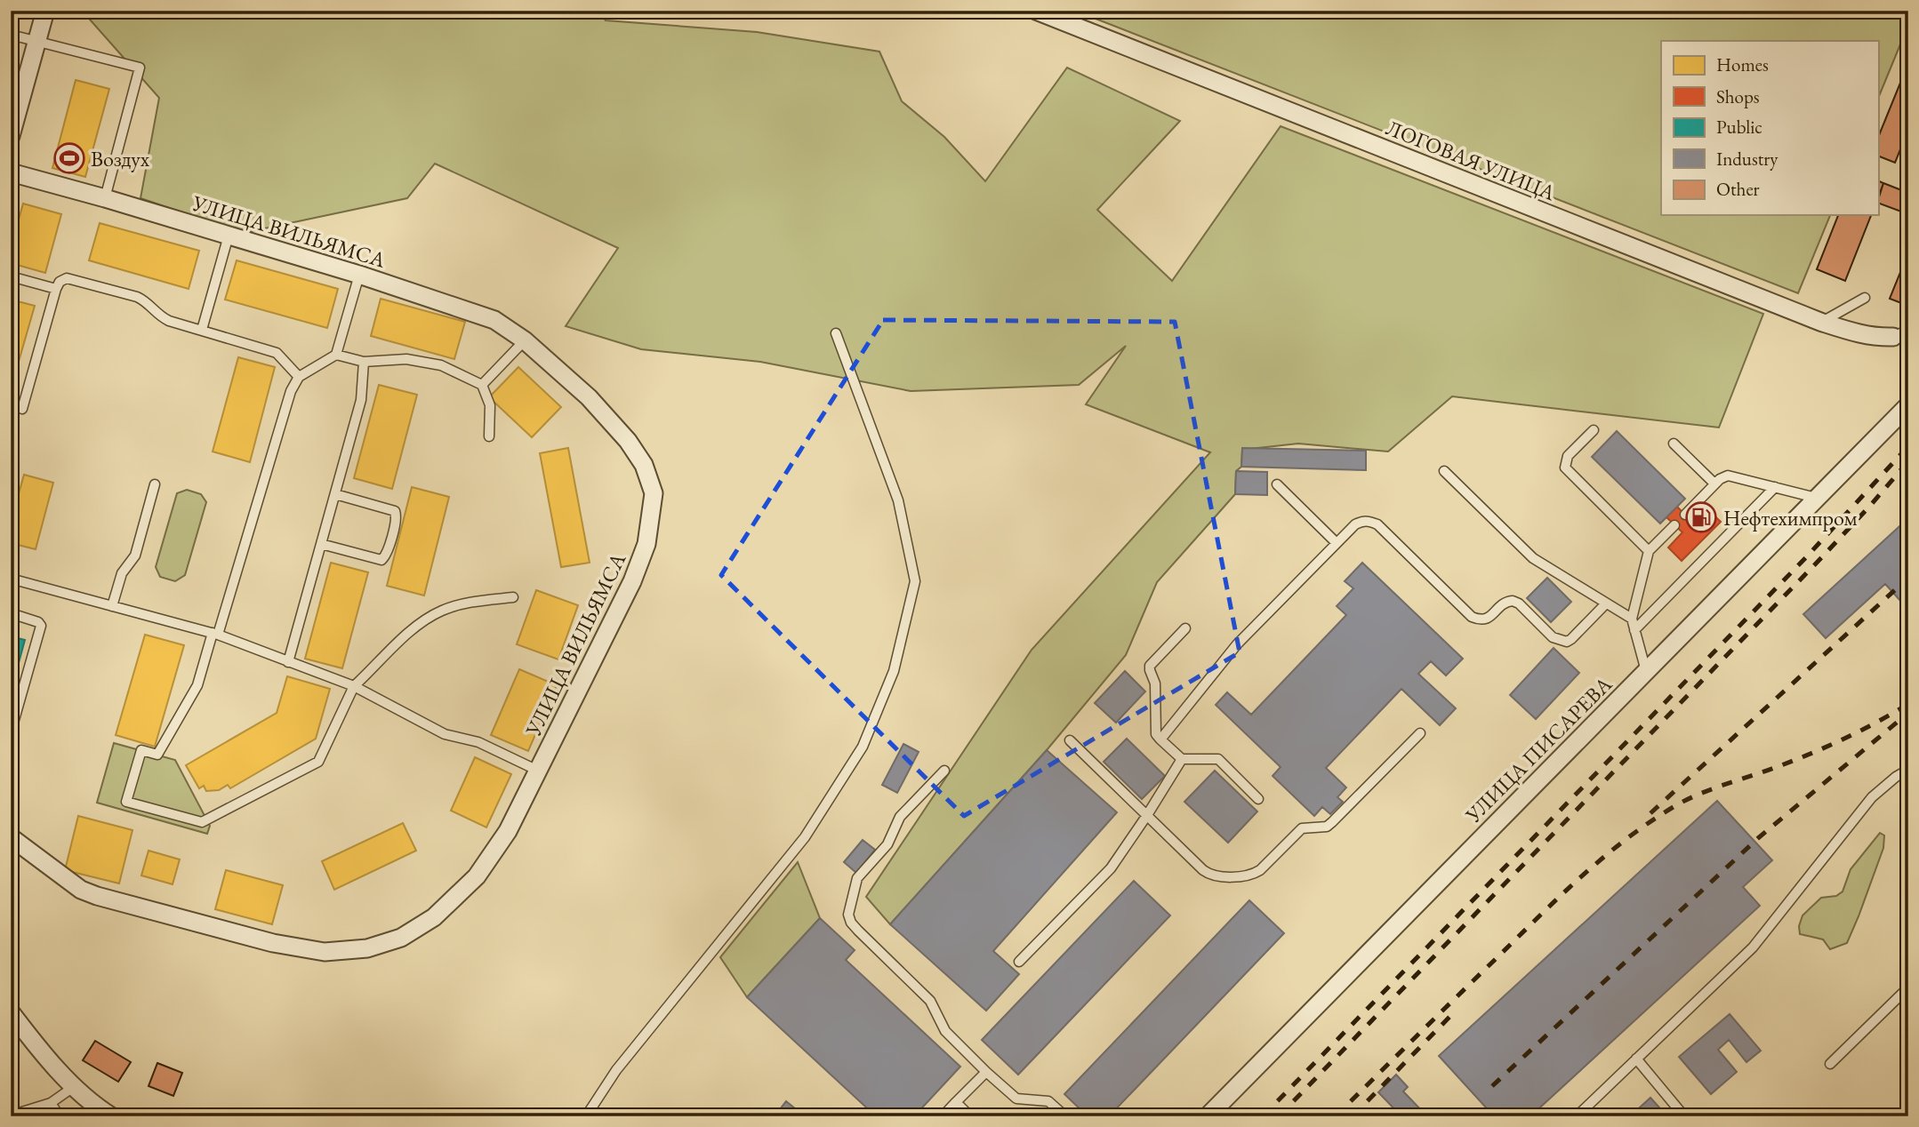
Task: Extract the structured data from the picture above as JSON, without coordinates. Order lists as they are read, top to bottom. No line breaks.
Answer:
{"streets":{"street":["ЛОГОВАЯ УЛИЦА","УЛИЦА ВИЛЬЯМСА","УЛИЦА ПИСАРЕВА"]},"places":{"sports":["Воздух"],"fuel station":["Нефтехимпром"]},"legend":["Homes","Shops","Public","Industry","Other"]}
